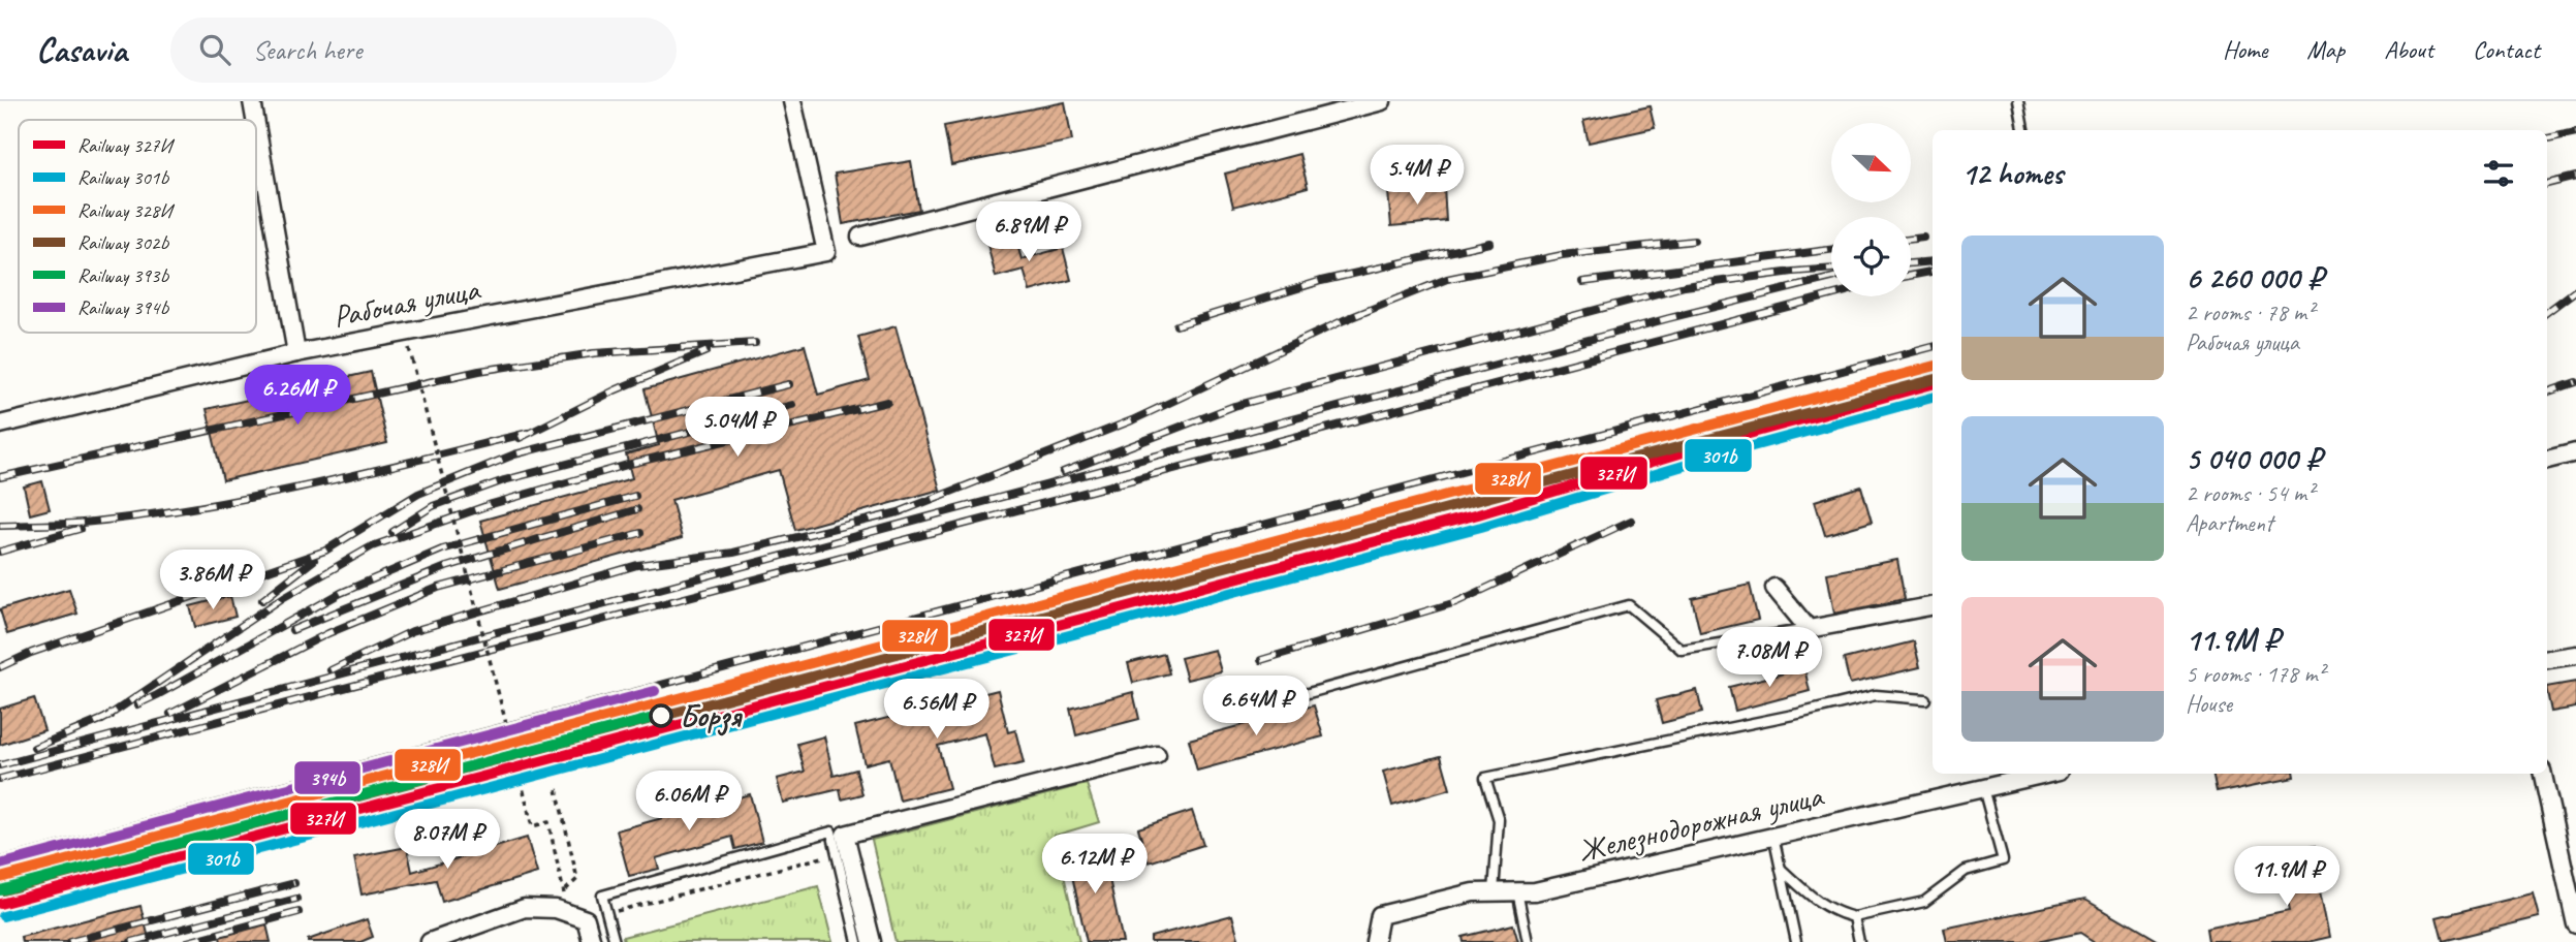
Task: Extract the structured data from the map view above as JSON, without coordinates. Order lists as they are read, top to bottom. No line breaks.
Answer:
{"streets":{"street":["Рабочая улица","Железнодорожная улица"]},"places":["Борзя"],"lines":["rail line 328И","rail line 302Ь","rail line 327И","rail line 301Ь","rail line 394Ь","rail line 393Ь"],"legend":["Railway 327И","Railway 301Ь","Railway 328И","Railway 302Ь","Railway 393Ь","Railway 394Ь"],"north":"bottom right","page":{"header":"Casavia","search":"Search here","nav":["Home","Map","About","Contact"],"heading":"12 homes","price":["5.4M ₽","6.89M ₽","6.26M ₽","5.04M ₽","3.86M ₽","7.08M ₽","6.64M ₽","6.56M ₽","6.06M ₽","8.07M ₽","6.12M ₽","11.9M ₽"],"list":[{"name":"6 260 000 ₽","note":"2 rooms · 78 m² · Рабочая улица"},{"name":"5 040 000 ₽","note":"2 rooms · 54 m² · Apartment"},{"name":"11.9M ₽","note":"5 rooms · 178 m² · House"}]}}
